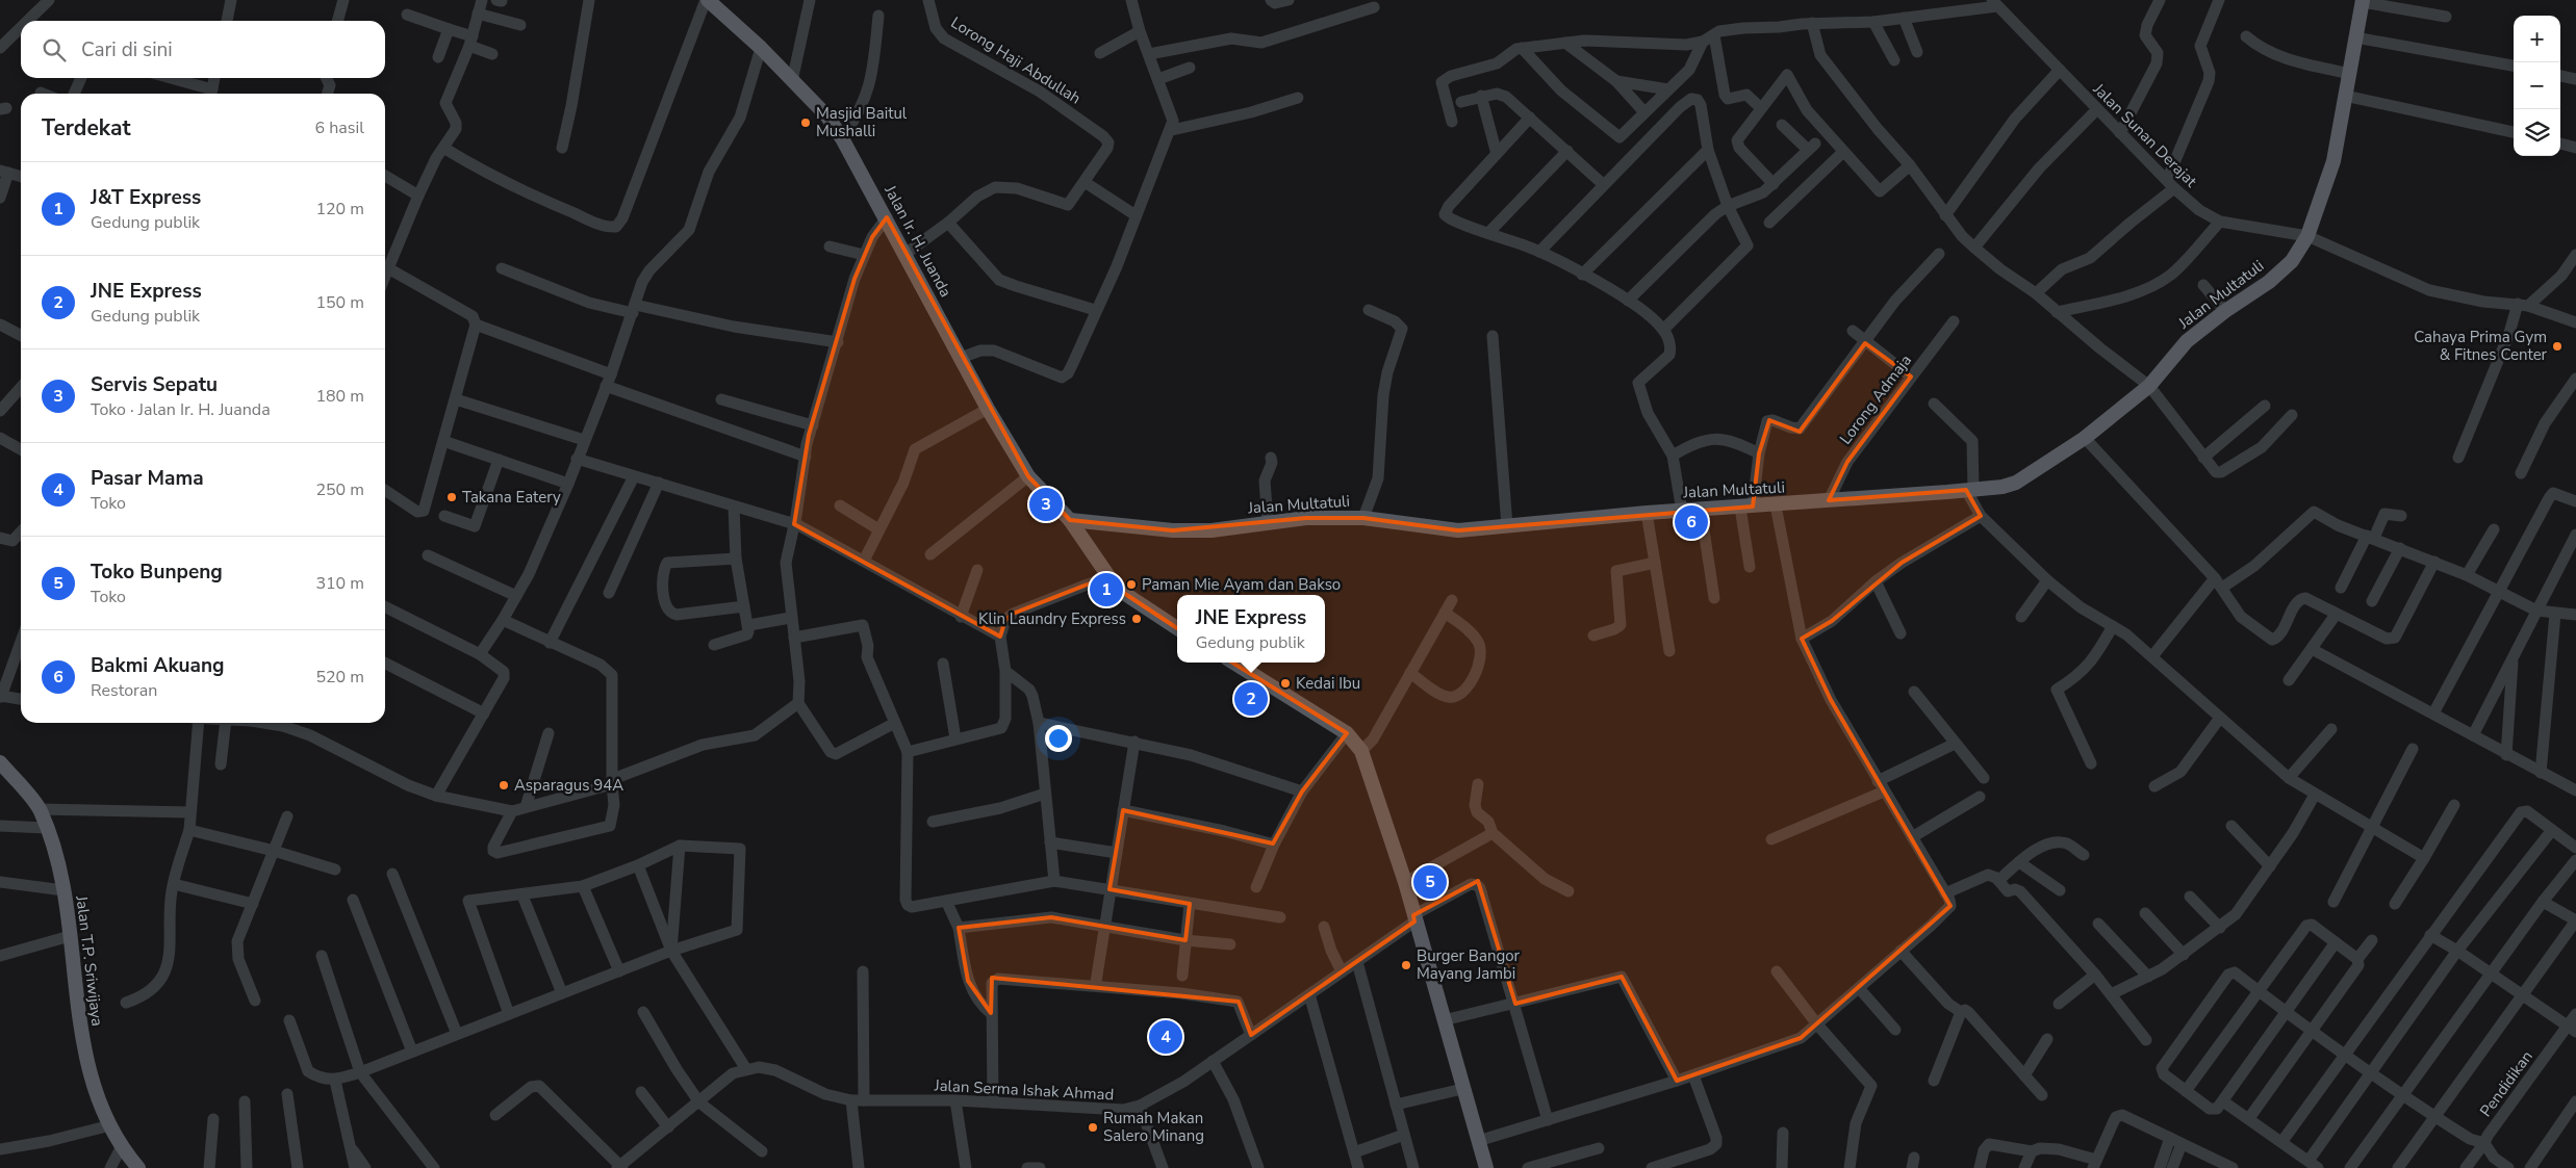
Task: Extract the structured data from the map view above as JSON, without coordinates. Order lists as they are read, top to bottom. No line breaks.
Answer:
{"streets":{"main road":["Jalan Ir. H. Juanda","Jalan Multatuli","Jalan T.P. Sriwijaya"],"street":["Lorong Haji Abdullah","Jalan Sunan Derajat","Lorong Admaja","Pendidikan","Jalan Serma Ishak Ahmad"]},"crossings":[["Jalan Sunan Derajat","Jalan Multatuli"],["Jalan Ir. H. Juanda","Jalan Multatuli"],["Jalan Multatuli","Lorong Admaja"]],"places":["Masjid Baitul Mushalli","Cahaya Prima Gym & Fitnes Center","Takana Eatery","Paman Mie Ayam dan Bakso","Klin Laundry Express","Kedai Ibu","Asparagus 94A","Burger Bangor Mayang Jambi","Rumah Makan Salero Minang"],"page":{"map_buttons":["+","−"],"search":"Cari di sini","heading":["Terdekat","6 hasil"],"list":[{"mark":"1","name":"J&T Express","note":"Gedung publik","value":"120 m"},{"mark":"2","name":"JNE Express","note":"Gedung publik","value":"150 m"},{"mark":"3","name":"Servis Sepatu","note":"Toko · Jalan Ir. H. Juanda","value":"180 m"},{"mark":"4","name":"Pasar Mama","note":"Toko","value":"250 m"},{"mark":"5","name":"Toko Bunpeng","note":"Toko","value":"310 m"},{"mark":"6","name":"Bakmi Akuang","note":"Restoran","value":"520 m"}],"pins":["3","6","1","2","5","4"],"popup":["JNE Express","Gedung publik"]}}
